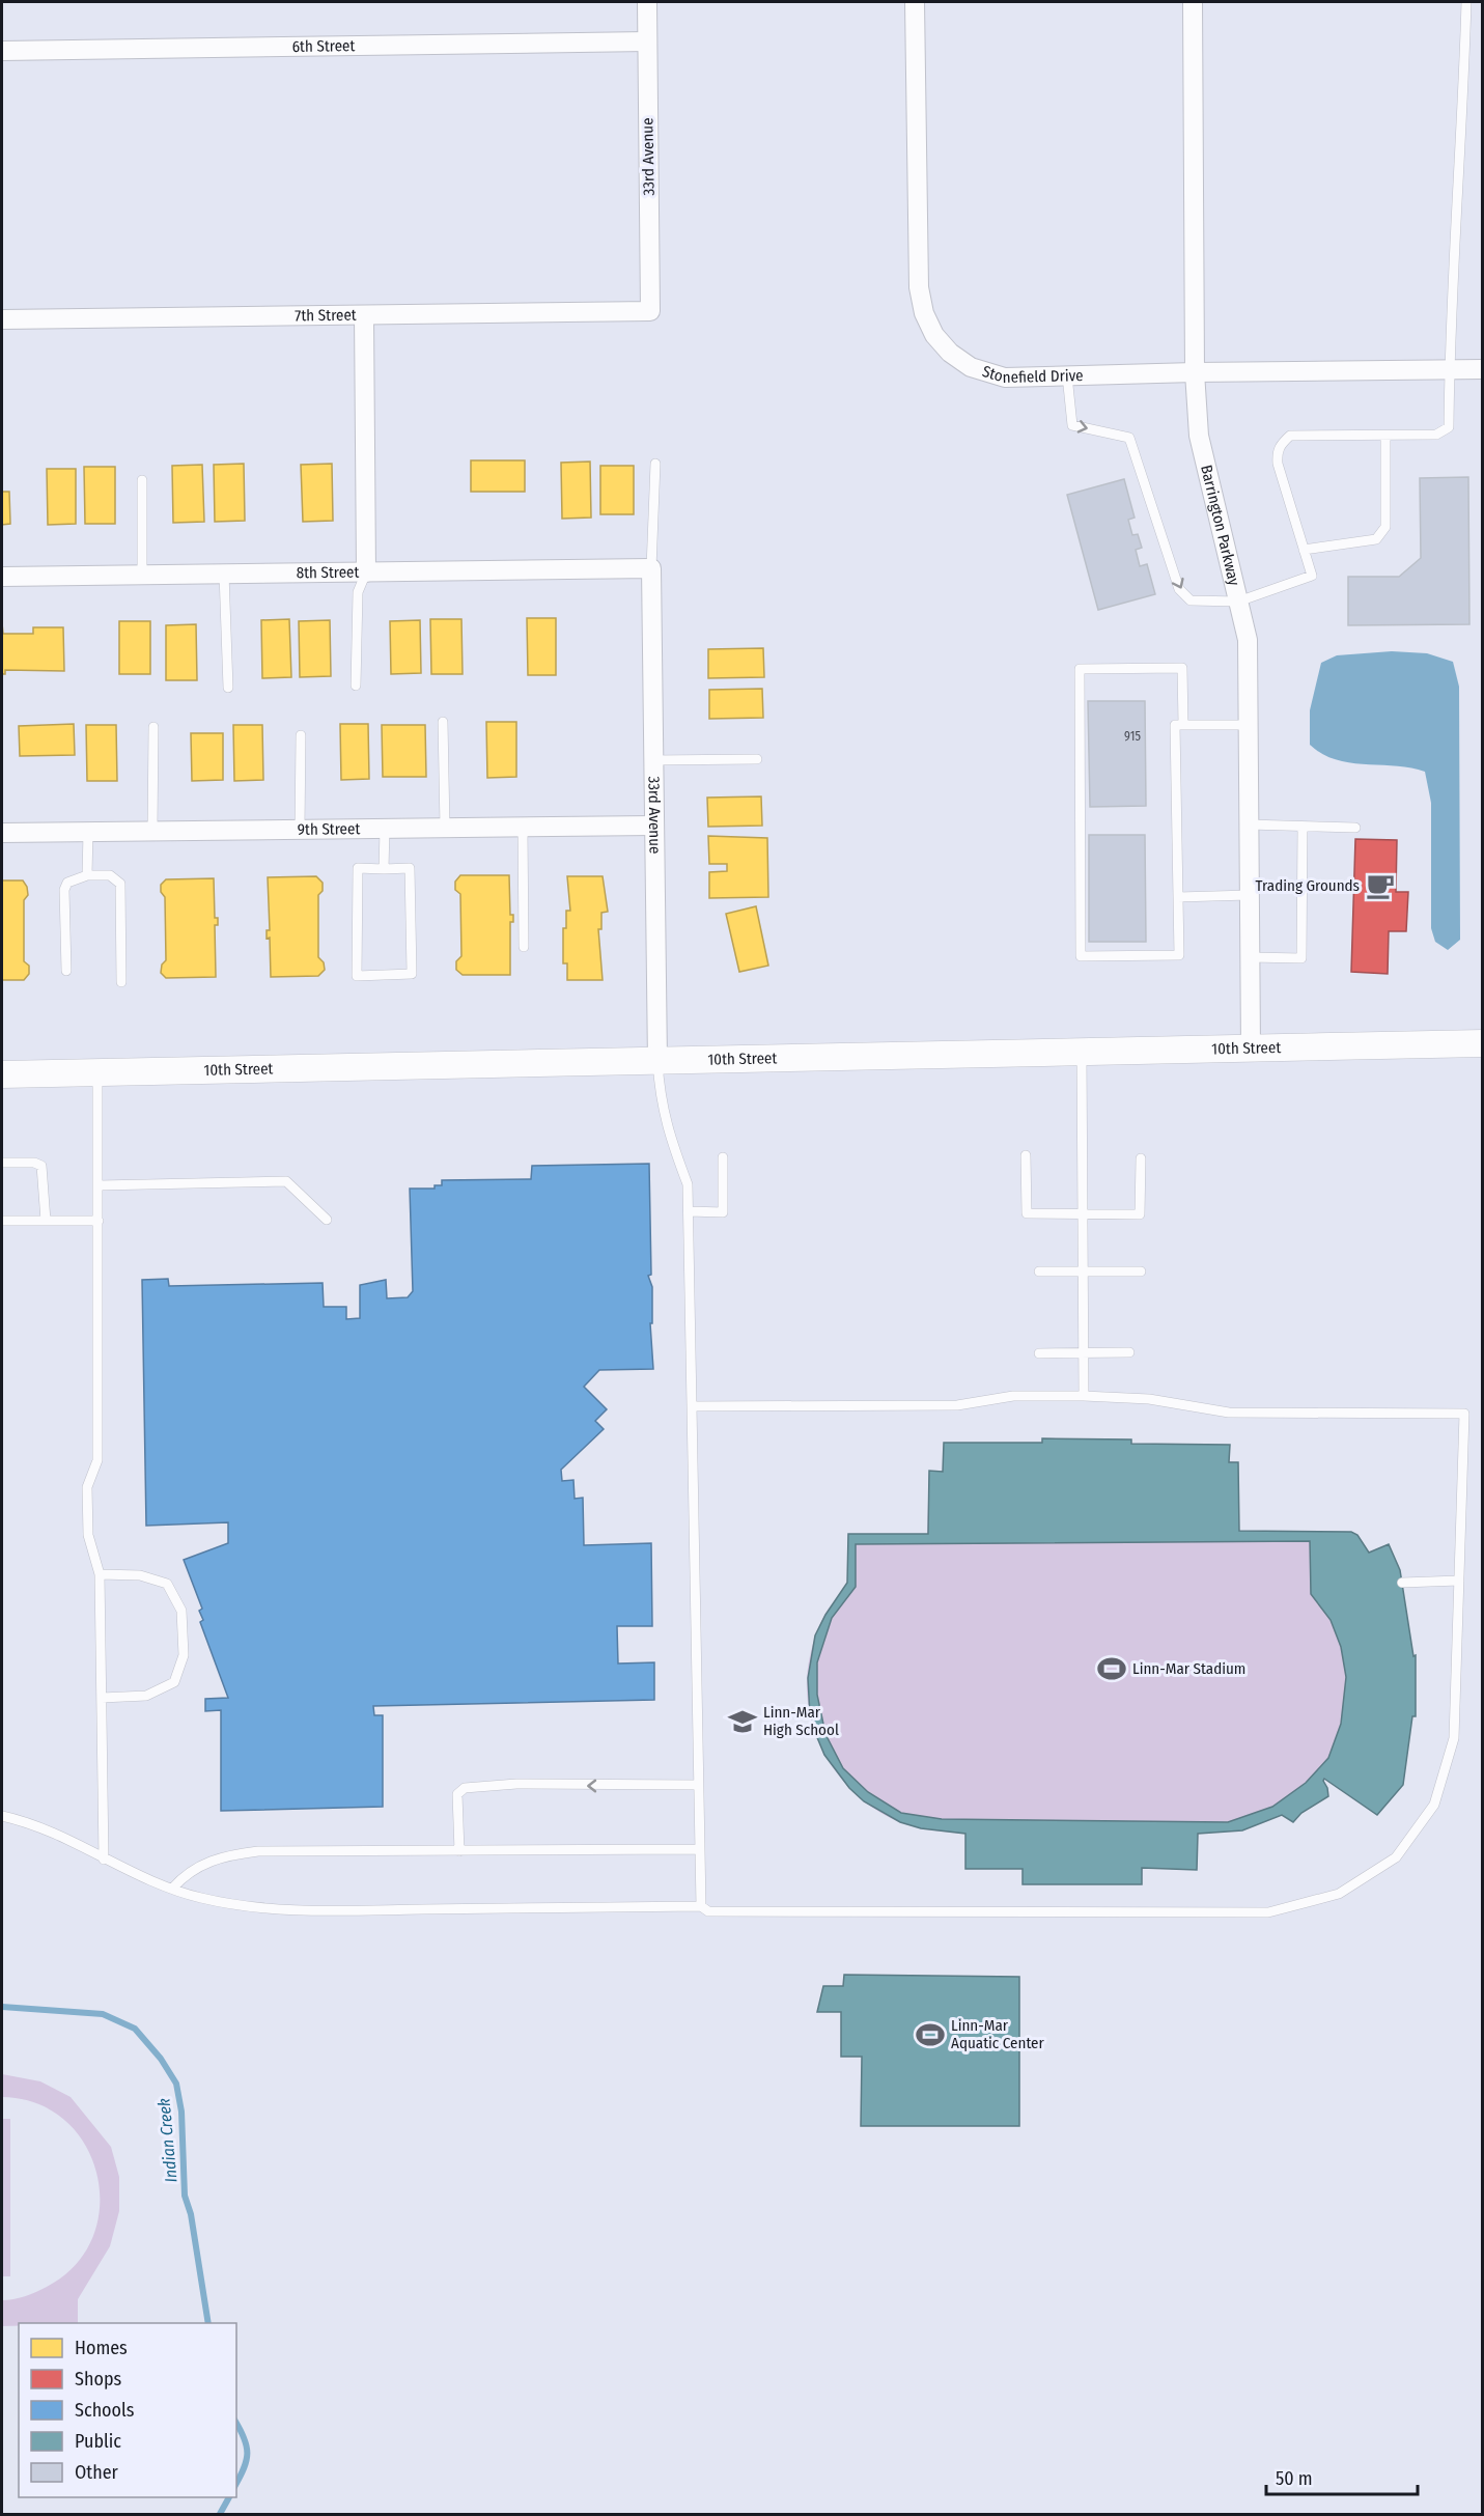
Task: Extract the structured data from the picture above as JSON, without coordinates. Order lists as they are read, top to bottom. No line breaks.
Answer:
{"streets":{"street":["6th Street","33rd Avenue","7th Street","Stonefield Drive","Barrington Parkway","8th Street","9th Street","10th Street"]},"crossings":[["6th Street","33rd Avenue"],["33rd Avenue","7th Street"],["33rd Avenue","8th Street"],["33rd Avenue","9th Street"],["33rd Avenue","10th Street"],["Stonefield Drive","Barrington Parkway"],["Barrington Parkway","10th Street"]],"water":["Indian Creek"],"places":{"cafe":["Trading Grounds"],"sports":["Linn-Mar Stadium","Linn-Mar Aquatic Center"],"school or university":["Linn-Mar High School"]},"house_numbers":["915"],"legend":["Homes","Shops","Schools","Public","Other"],"scale_bar":"50 m"}
